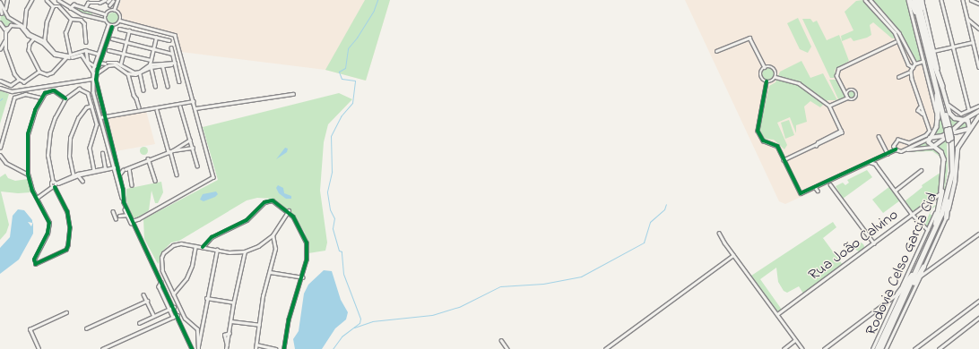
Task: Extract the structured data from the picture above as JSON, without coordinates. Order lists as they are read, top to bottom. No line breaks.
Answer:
{"streets":{"highway":["Rodovia Celso Garcia Cid"],"street":["Rua João Calvino"]},"crossings":[["Rua João Calvino","Rodovia Celso Garcia Cid"]]}
